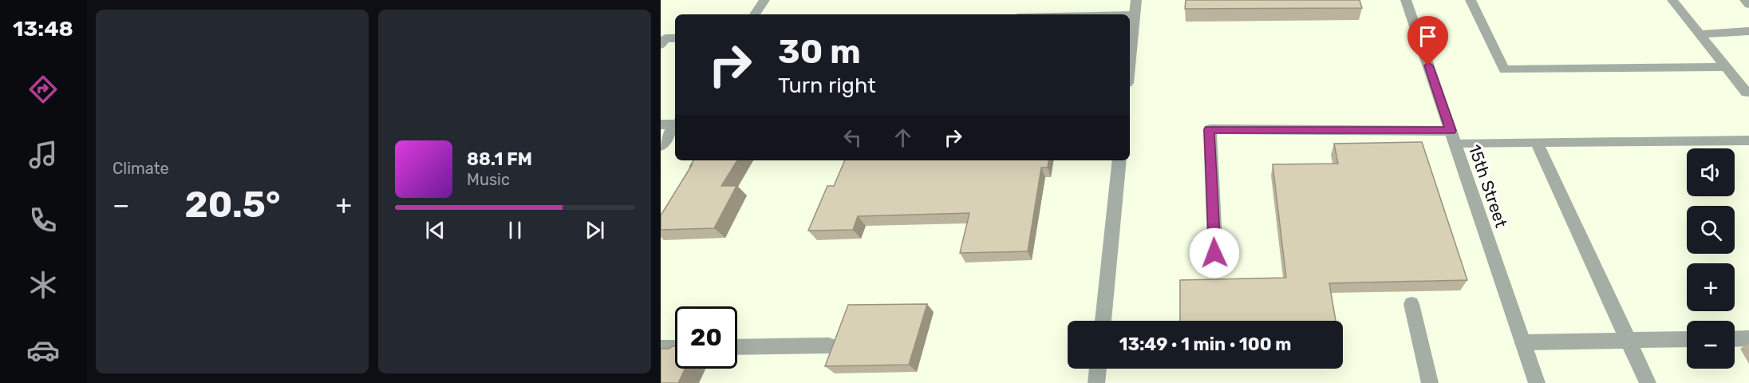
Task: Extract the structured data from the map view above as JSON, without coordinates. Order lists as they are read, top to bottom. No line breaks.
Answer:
{"streets":{"street":["15th Street"]},"page":{"tabs":"13:48","tile":"Climate","turn":["30 m","Turn right"],"song":["88.1 FM","Music"],"map_buttons":["+","−"],"heat":["−","20.5°","+"],"limit":"20","trip":"13:49 · 1 min · 100 m"}}
